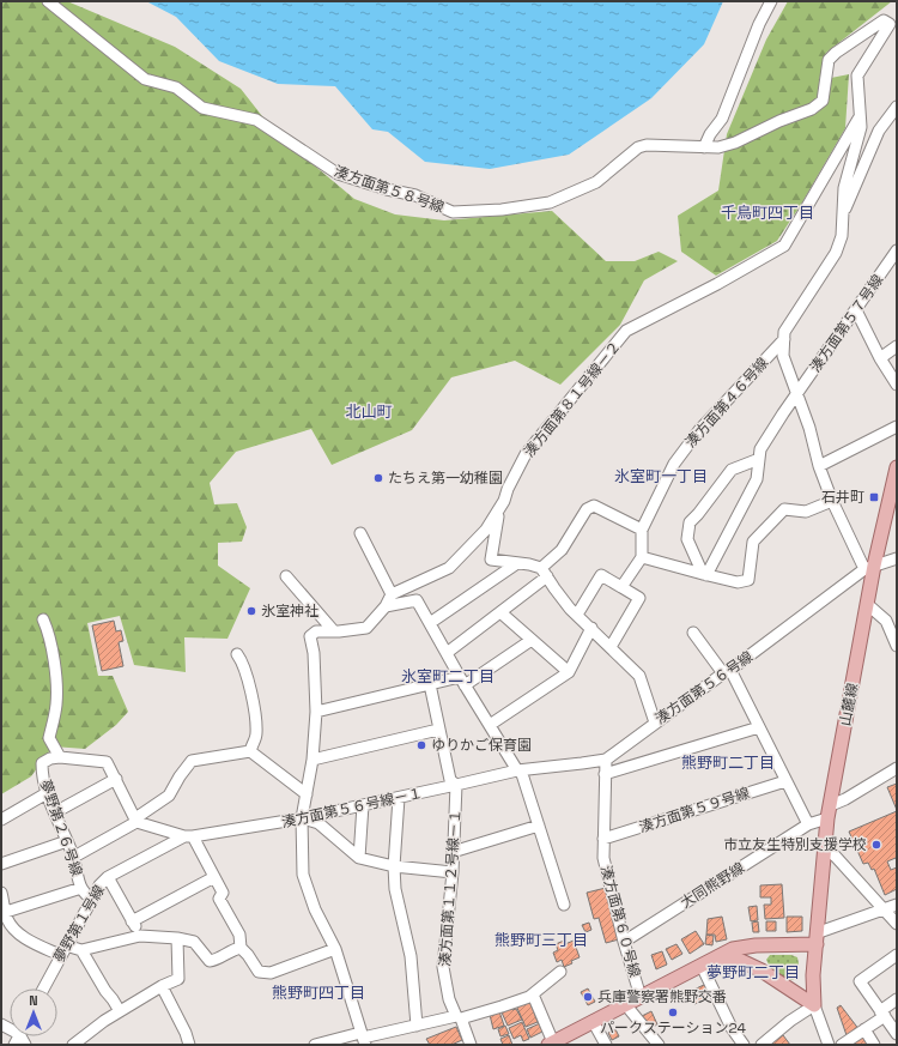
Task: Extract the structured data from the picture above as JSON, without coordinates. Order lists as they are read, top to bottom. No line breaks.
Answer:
{"streets":{"main road":["山麓線"],"street":["湊方面第５８号線","湊方面第５７号線","湊方面第８１号線－２","湊方面第４６号線","湊方面第５６号線","湊方面第５６号線－１","湊方面第５９号線","夢野第２６号線","大同熊野線","湊方面第１１２号線－１","湊方面第６０号線","夢野第１号線"]},"crossings":[["湊方面第５８号線","湊方面第５７号線"],["湊方面第５８号線","湊方面第８１号線－２"],["湊方面第５８号線","湊方面第４６号線"],["湊方面第５８号線","湊方面第５６号線"],["湊方面第５８号線","山麓線"],["湊方面第５６号線","山麓線"],["湊方面第５６号線","湊方面第５６号線－１"],["湊方面第５６号線","湊方面第６０号線"],["山麓線","大同熊野線"],["湊方面第５６号線－１","湊方面第１１２号線－１"],["湊方面第５６号線－１","夢野第１号線"],["湊方面第５９号線","湊方面第６０号線"],["夢野第２６号線","夢野第１号線"],["大同熊野線","湊方面第６０号線"]],"districts":["千鳥町四丁目","北山町","氷室町一丁目","氷室町二丁目","熊野町二丁目","熊野町三丁目","夢野町二丁目","熊野町四丁目"],"places":{"other":["たちえ第一幼稚園","氷室神社","ゆりかご保育園","市立友生特別支援学校","兵庫警察署熊野交番","パークステーション24"],"transit":["石井町"]},"north":"top"}
